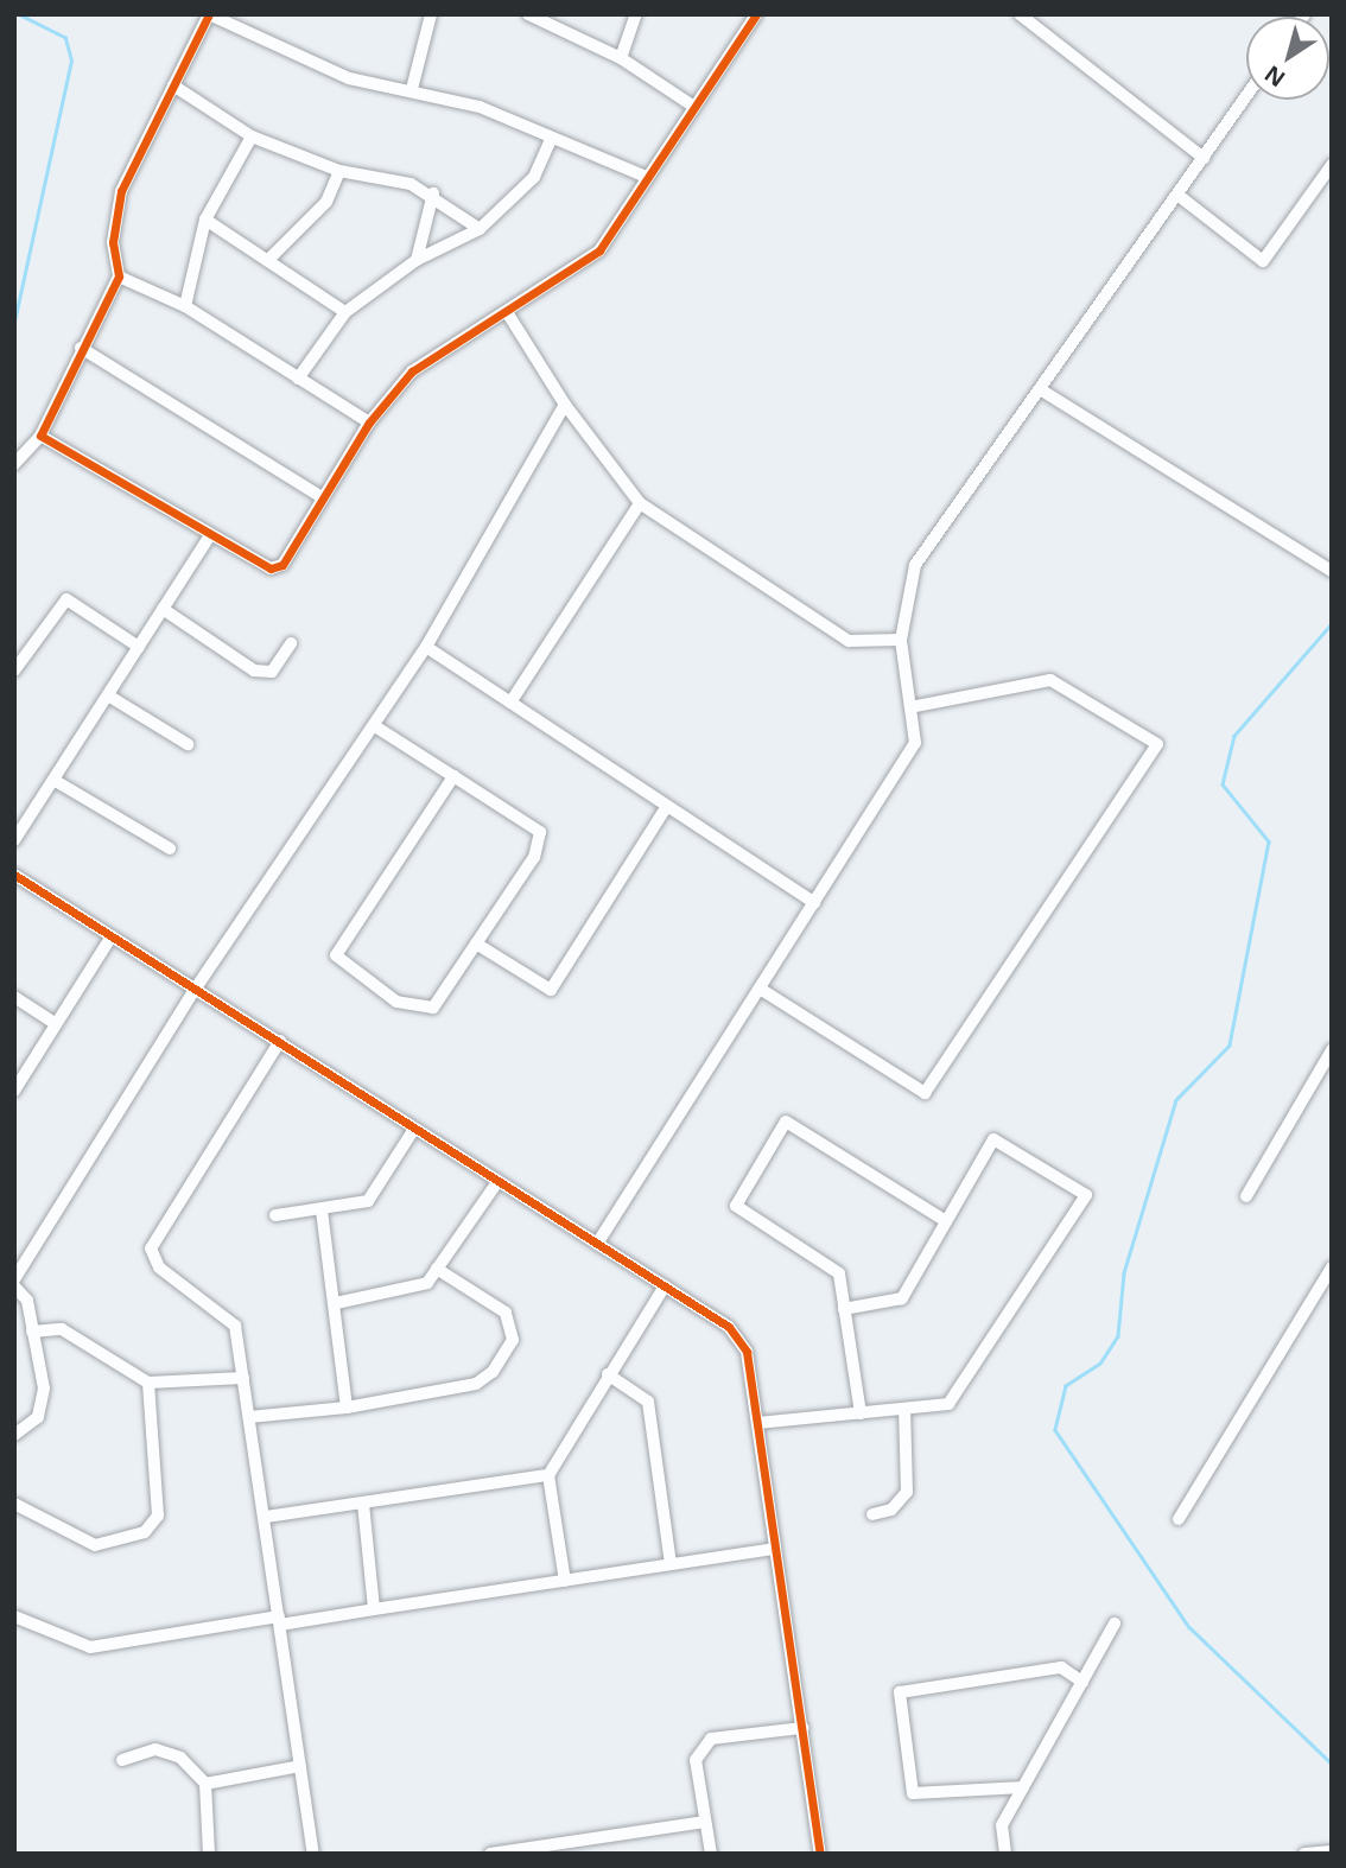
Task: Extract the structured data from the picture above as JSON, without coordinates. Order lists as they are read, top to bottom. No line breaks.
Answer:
{"north":"bottom left"}
